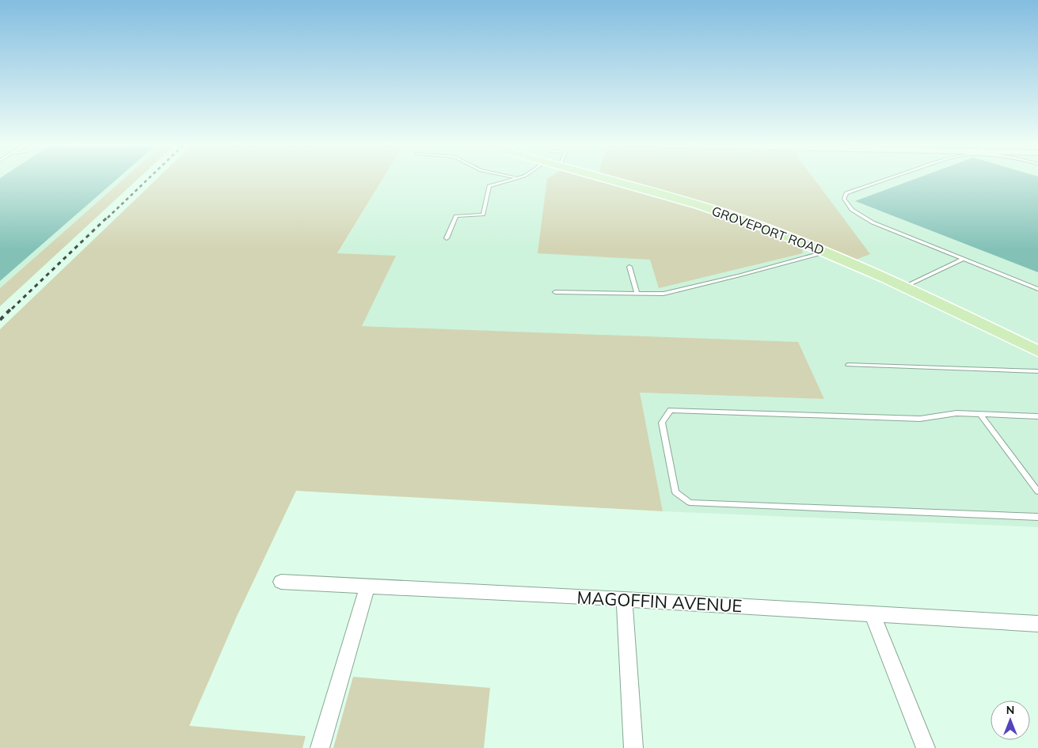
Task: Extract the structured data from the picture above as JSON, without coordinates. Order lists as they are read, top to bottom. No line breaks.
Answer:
{"streets":{"main road":["GROVEPORT ROAD"],"street":["MAGOFFIN AVENUE"]},"north":"top"}
